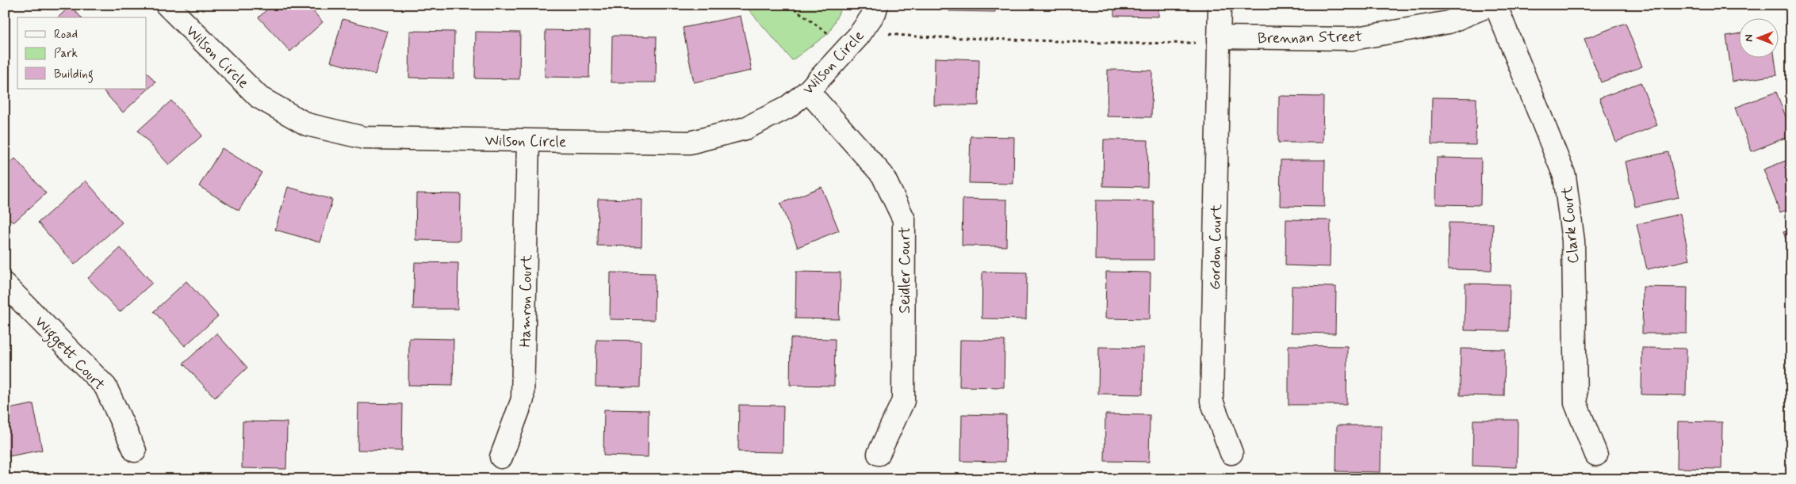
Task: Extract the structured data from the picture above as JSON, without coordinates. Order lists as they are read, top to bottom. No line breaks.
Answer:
{"streets":{"street":["Brennan Street","Wilson Circle","Clark Court","Gordon Court","Seidler Court","Hamron Court","Wiggett Court"]},"crossings":[["Brennan Street","Gordon Court"],["Wilson Circle","Seidler Court"],["Wilson Circle","Hamron Court"]],"legend":["Road","Park","Building"],"north":"left"}
